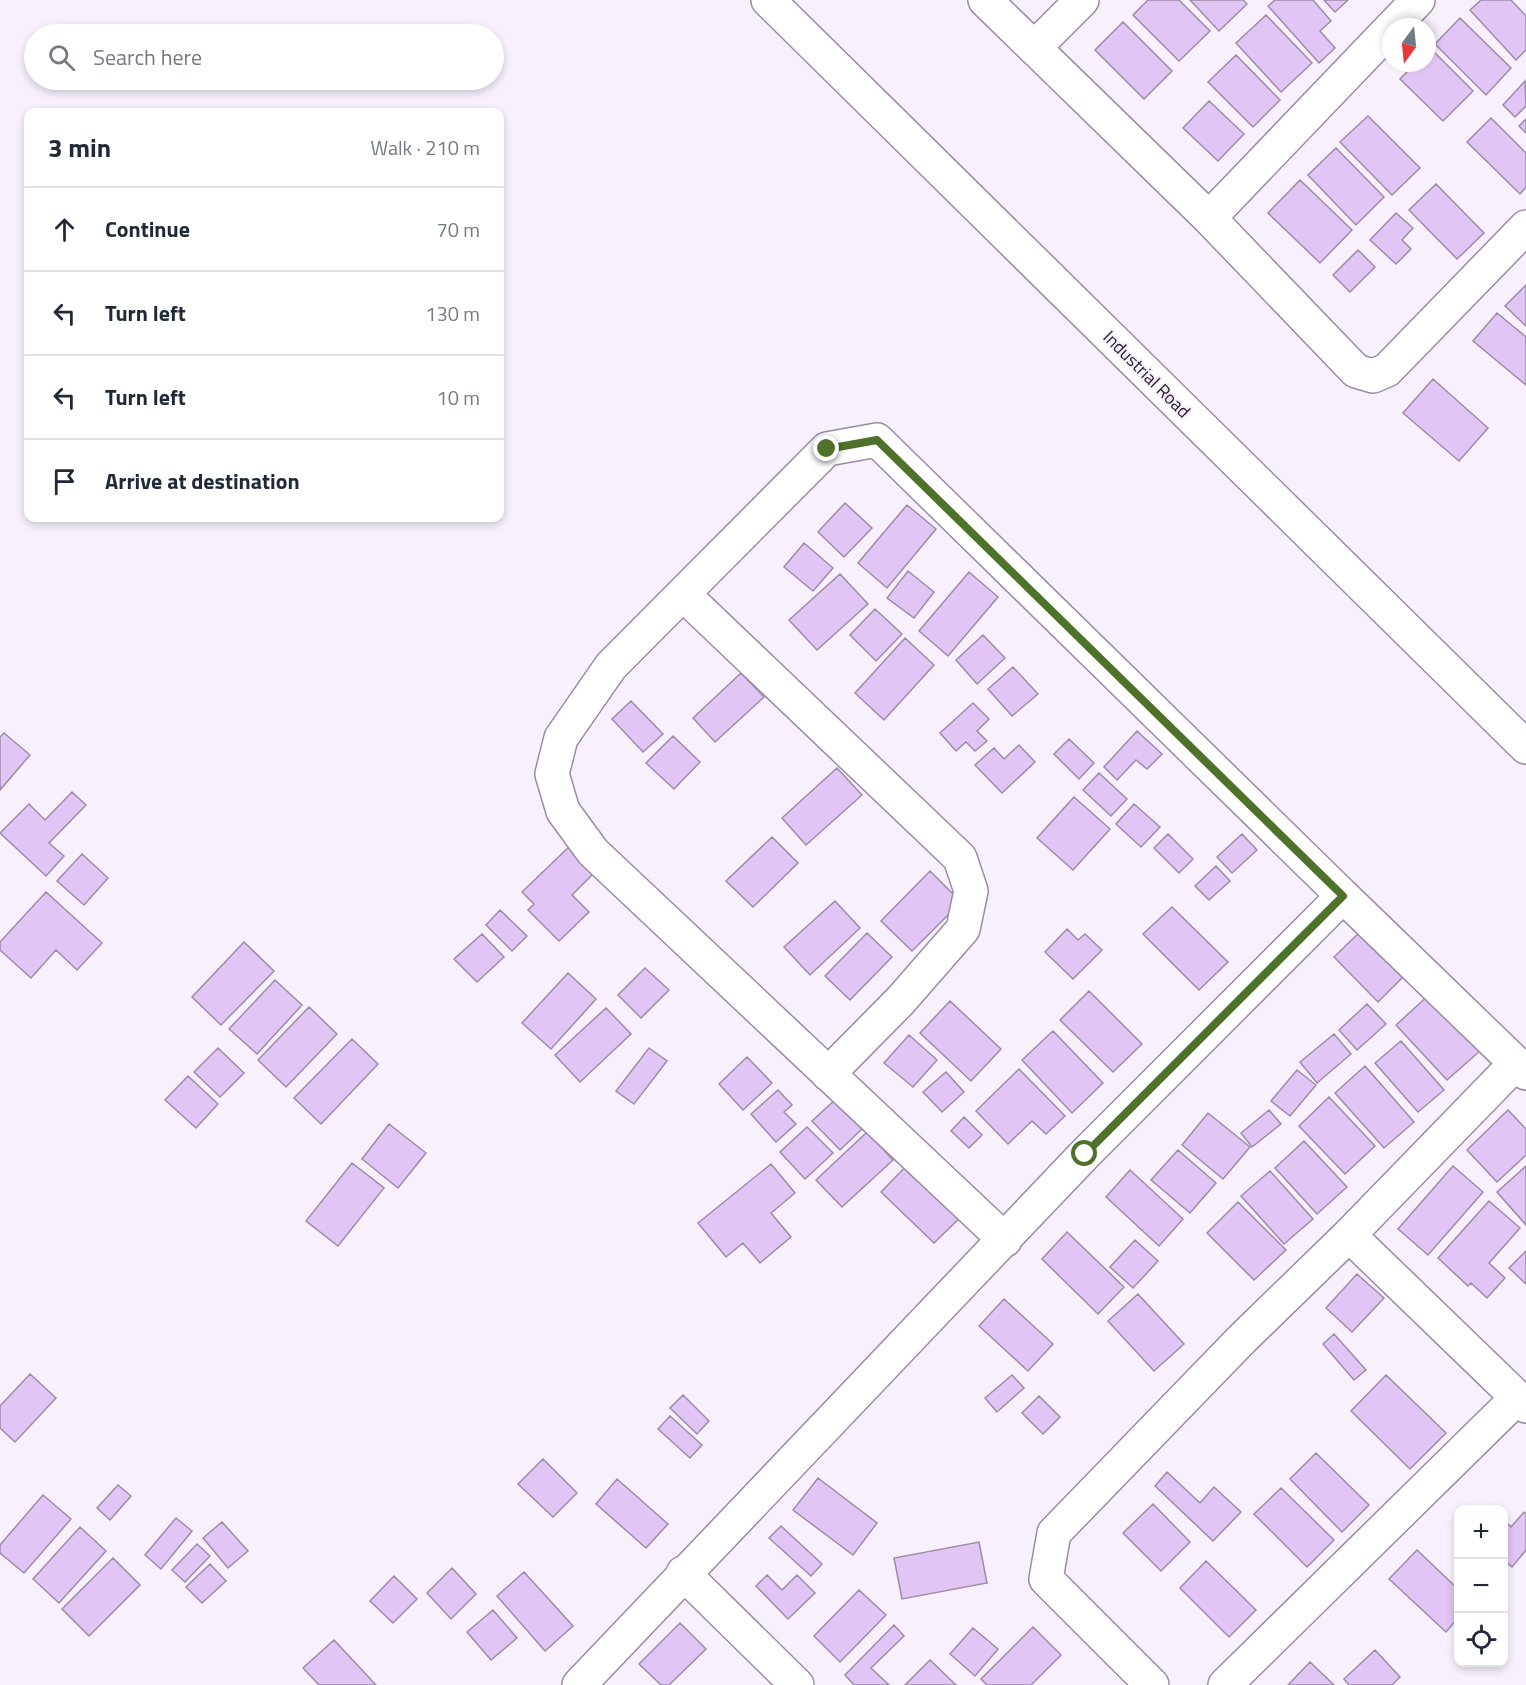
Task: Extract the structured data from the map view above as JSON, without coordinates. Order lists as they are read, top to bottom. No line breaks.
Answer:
{"streets":{"street":["Industrial Road"]},"north":"bottom","page":{"search":"Search here","heading":["3 min","Walk · 210 m"],"list":[["Continue","70 m"],["Turn left","130 m"],["Turn left","10 m"],"Arrive at destination"],"map_buttons":["+","−"]}}
